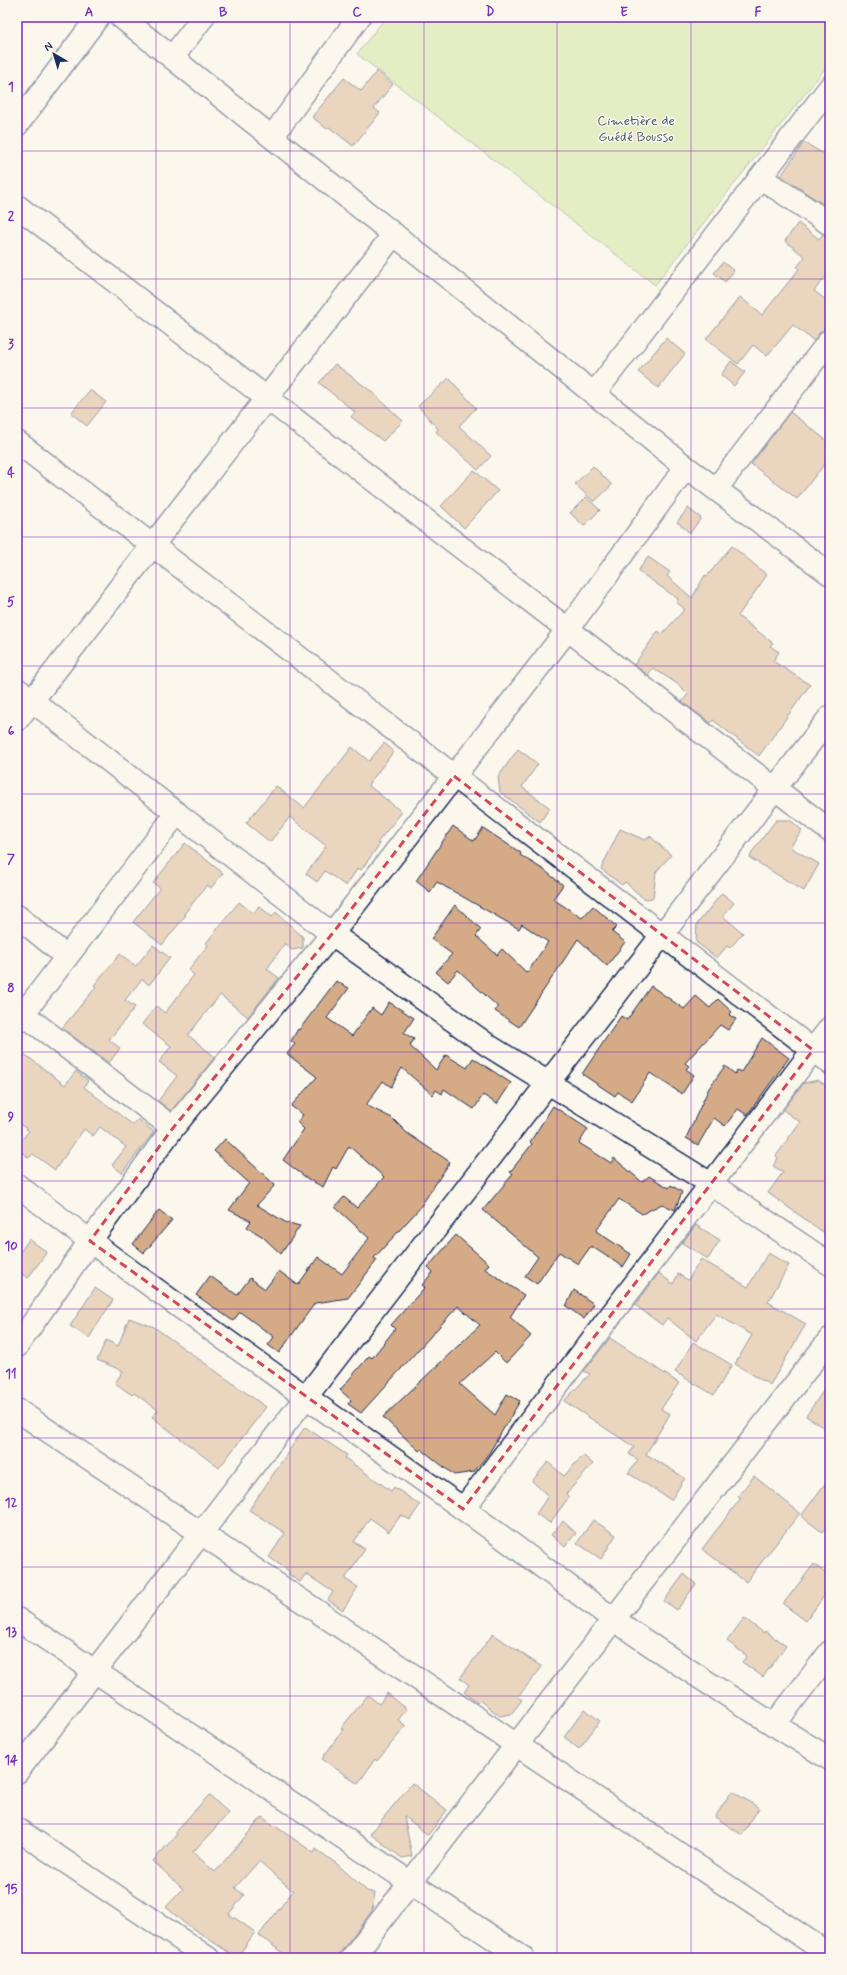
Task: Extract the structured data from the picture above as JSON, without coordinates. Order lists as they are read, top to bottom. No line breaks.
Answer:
{"parks":["Cimetière de Guédé Bousso"],"north":"top left","grid":{"columns":["A","B","C","D","E","F"],"rows":["1","2","3","4","5","6","7","8","9","10","11","12","13","14","15"]}}
